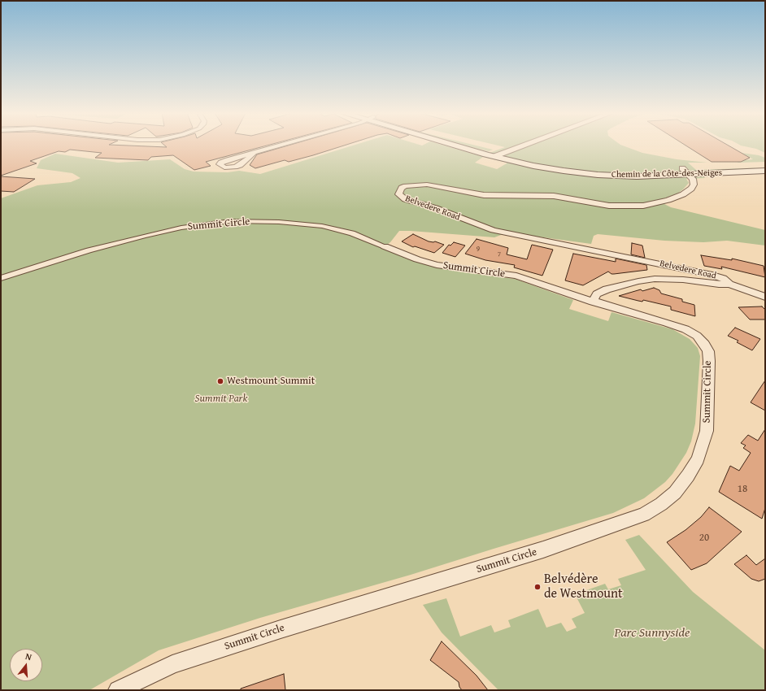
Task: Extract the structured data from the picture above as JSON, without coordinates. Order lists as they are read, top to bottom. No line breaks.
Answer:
{"streets":{"main road":["Chemin de la Côte-des-Neiges"],"street":["Belvedere Road","Summit Circle"]},"crossings":[["Chemin de la Côte-des-Neiges","Belvedere Road"]],"parks":["Summit Park","Parc Sunnyside"],"places":["Westmount Summit","Belvédère de Westmount"],"house_numbers":["9","7","18","20"],"north":"top"}
